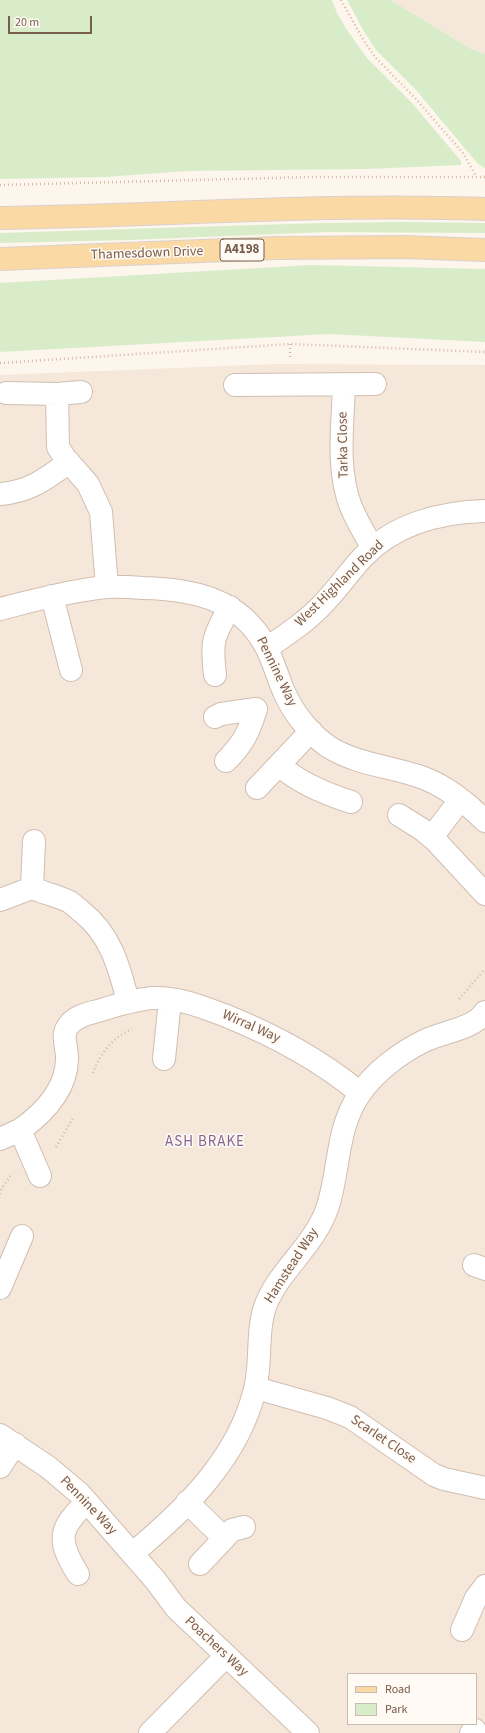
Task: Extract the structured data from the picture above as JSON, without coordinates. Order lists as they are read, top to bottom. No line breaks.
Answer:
{"streets":{"main road":["A4198","Thamesdown Drive"],"street":["Tarka Close","West Highland Road","Pennine Way","Wirral Way","Hamstead Way","Scarlet Close","Poachers Way"]},"crossings":[["Tarka Close","West Highland Road"],["West Highland Road","Pennine Way"],["Pennine Way","Hamstead Way"],["Pennine Way","Poachers Way"],["Wirral Way","Hamstead Way"],["Hamstead Way","Scarlet Close"],["Hamstead Way","Poachers Way"]],"districts":["ASH BRAKE"],"legend":["Road","Park"],"scale_bar":"20 m"}
